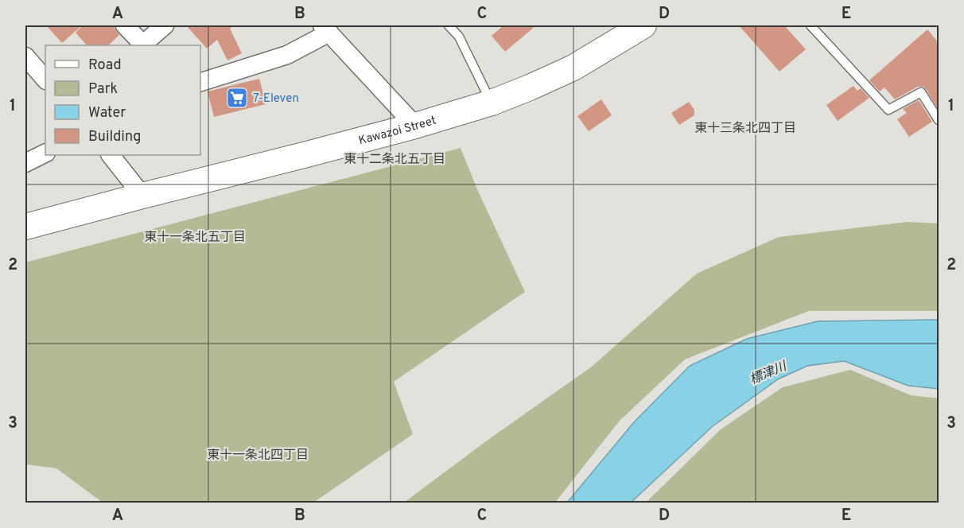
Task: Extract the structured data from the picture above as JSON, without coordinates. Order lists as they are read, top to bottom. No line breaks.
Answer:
{"streets":{"street":["Kawazoi Street"]},"districts":["東十三条北四丁目","東十二条北五丁目","東十一条北五丁目","東十一条北四丁目"],"water":["標津川"],"places":{"supermarket":["7-Eleven"]},"legend":["Road","Park","Water","Building"],"grid":{"columns":["A","B","C","D","E"],"rows":["1","2","3"]}}
